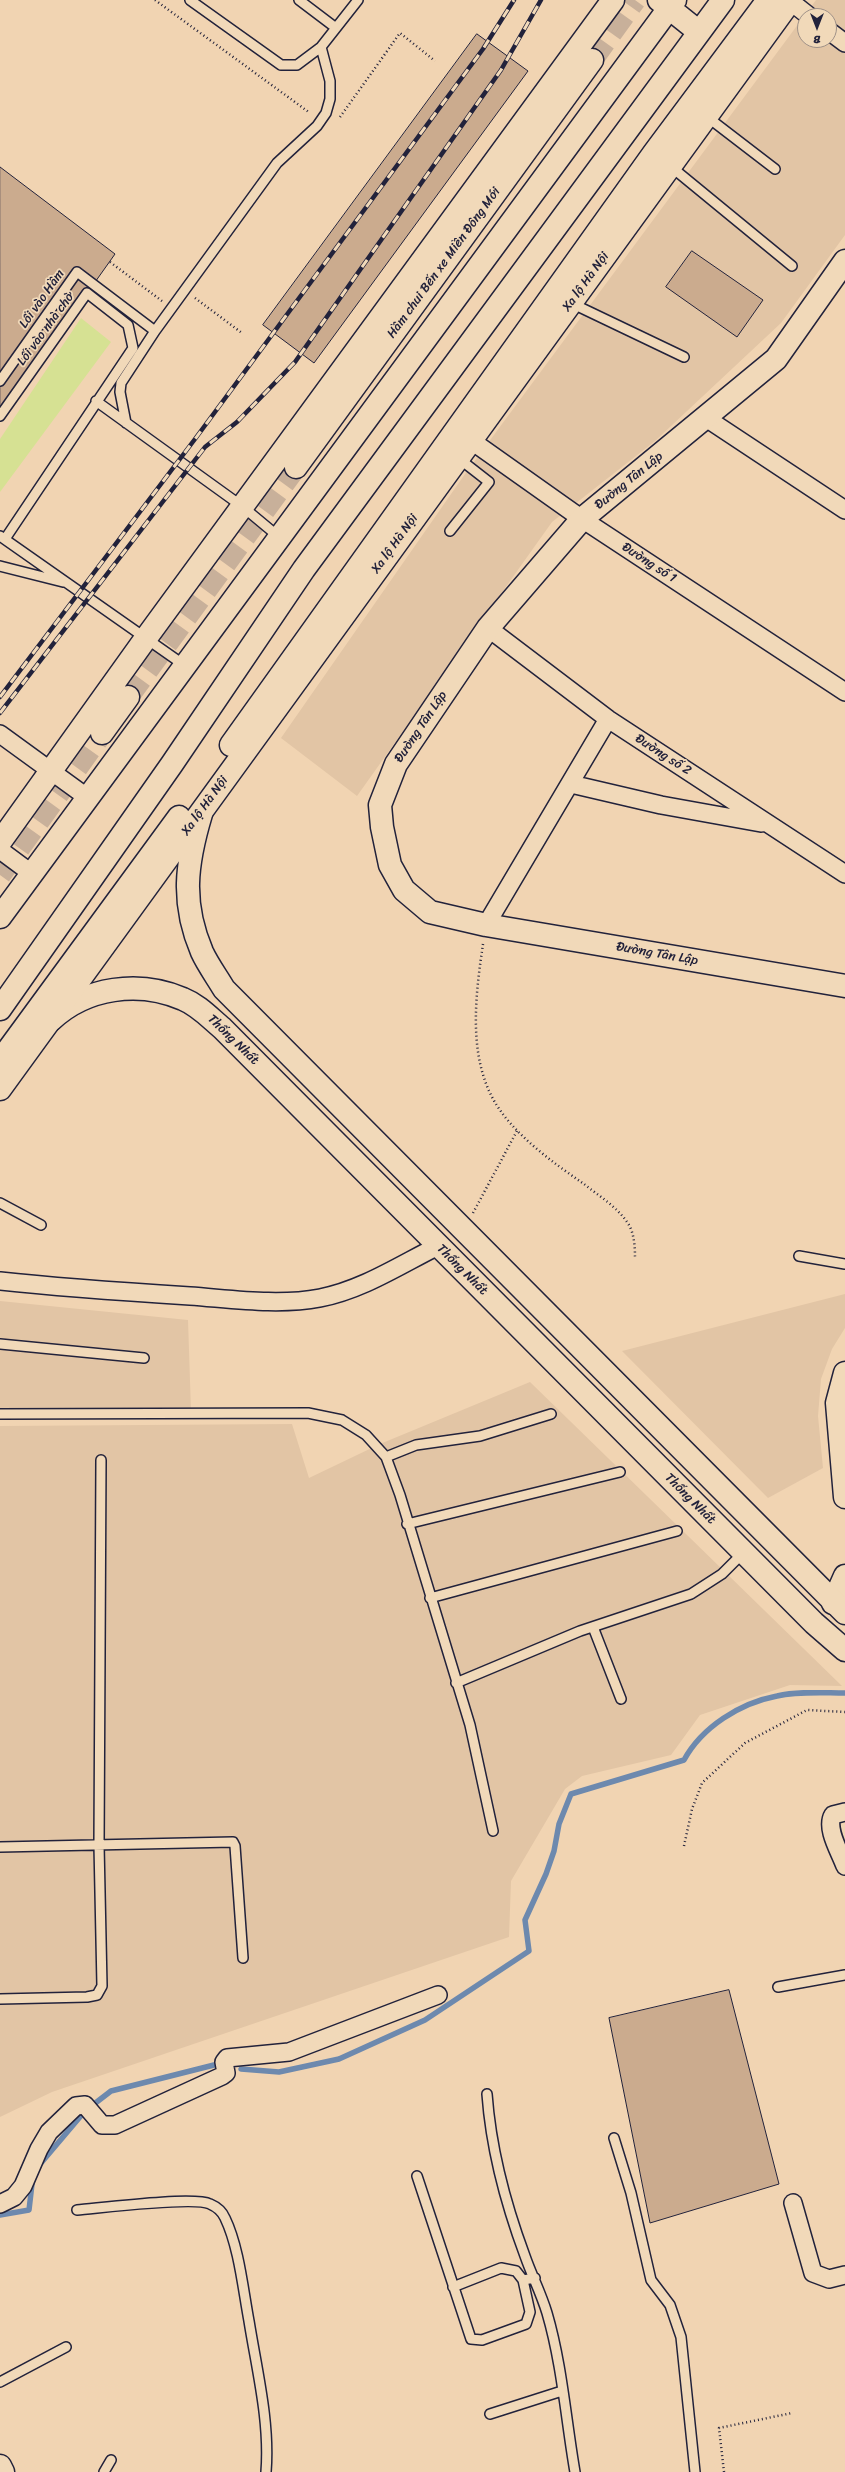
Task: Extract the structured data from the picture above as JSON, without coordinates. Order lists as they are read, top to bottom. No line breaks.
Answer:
{"streets":{"main road":["Hầm chui Bến xe Miền Đông Mới","Xa lộ Hà Nội","Đường Tân Lập","Thống Nhất"],"street":["Đường số 1","Đường số 2"],"lane":["Lối vào Hầm","Lối vào nhà chờ"]},"crossings":[["Xa lộ Hà Nội","Đường số 1"],["Xa lộ Hà Nội","Thống Nhất"],["Đường Tân Lập","Đường số 1"],["Đường Tân Lập","Đường số 2"]],"north":"bottom"}
